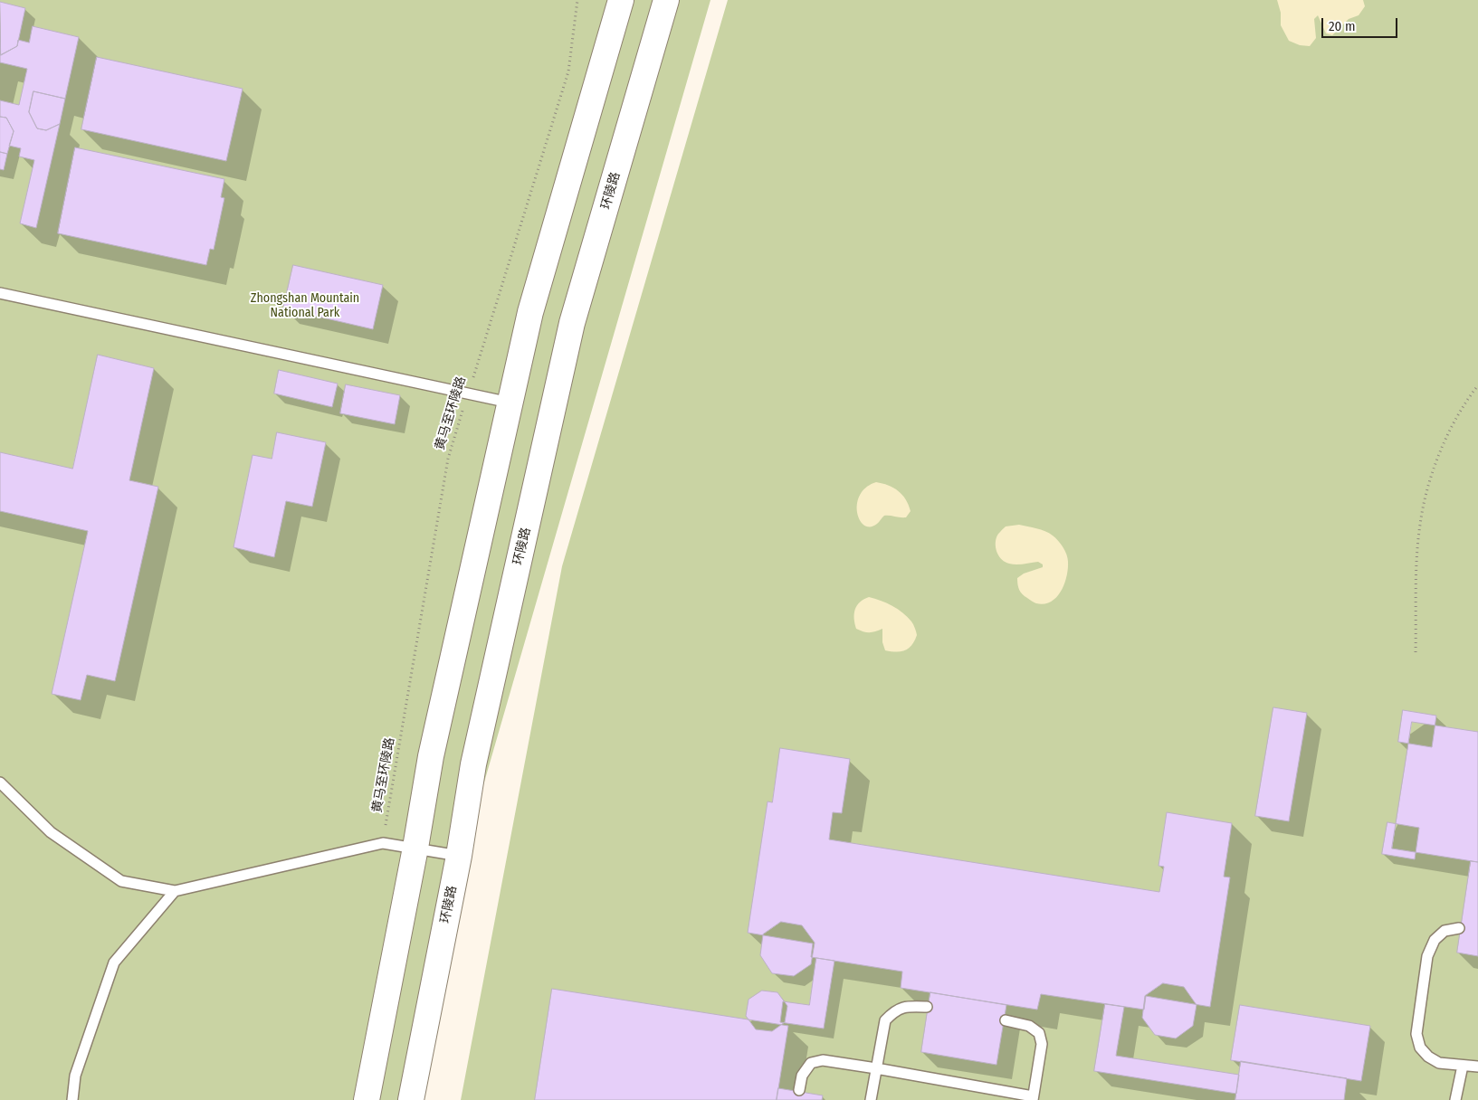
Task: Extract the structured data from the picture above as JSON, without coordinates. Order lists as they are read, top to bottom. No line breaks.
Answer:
{"streets":{"main road":["环陵路"],"path":["黄马至环陵路"]},"parks":["Zhongshan Mountain National Park"],"scale_bar":"20 m"}
